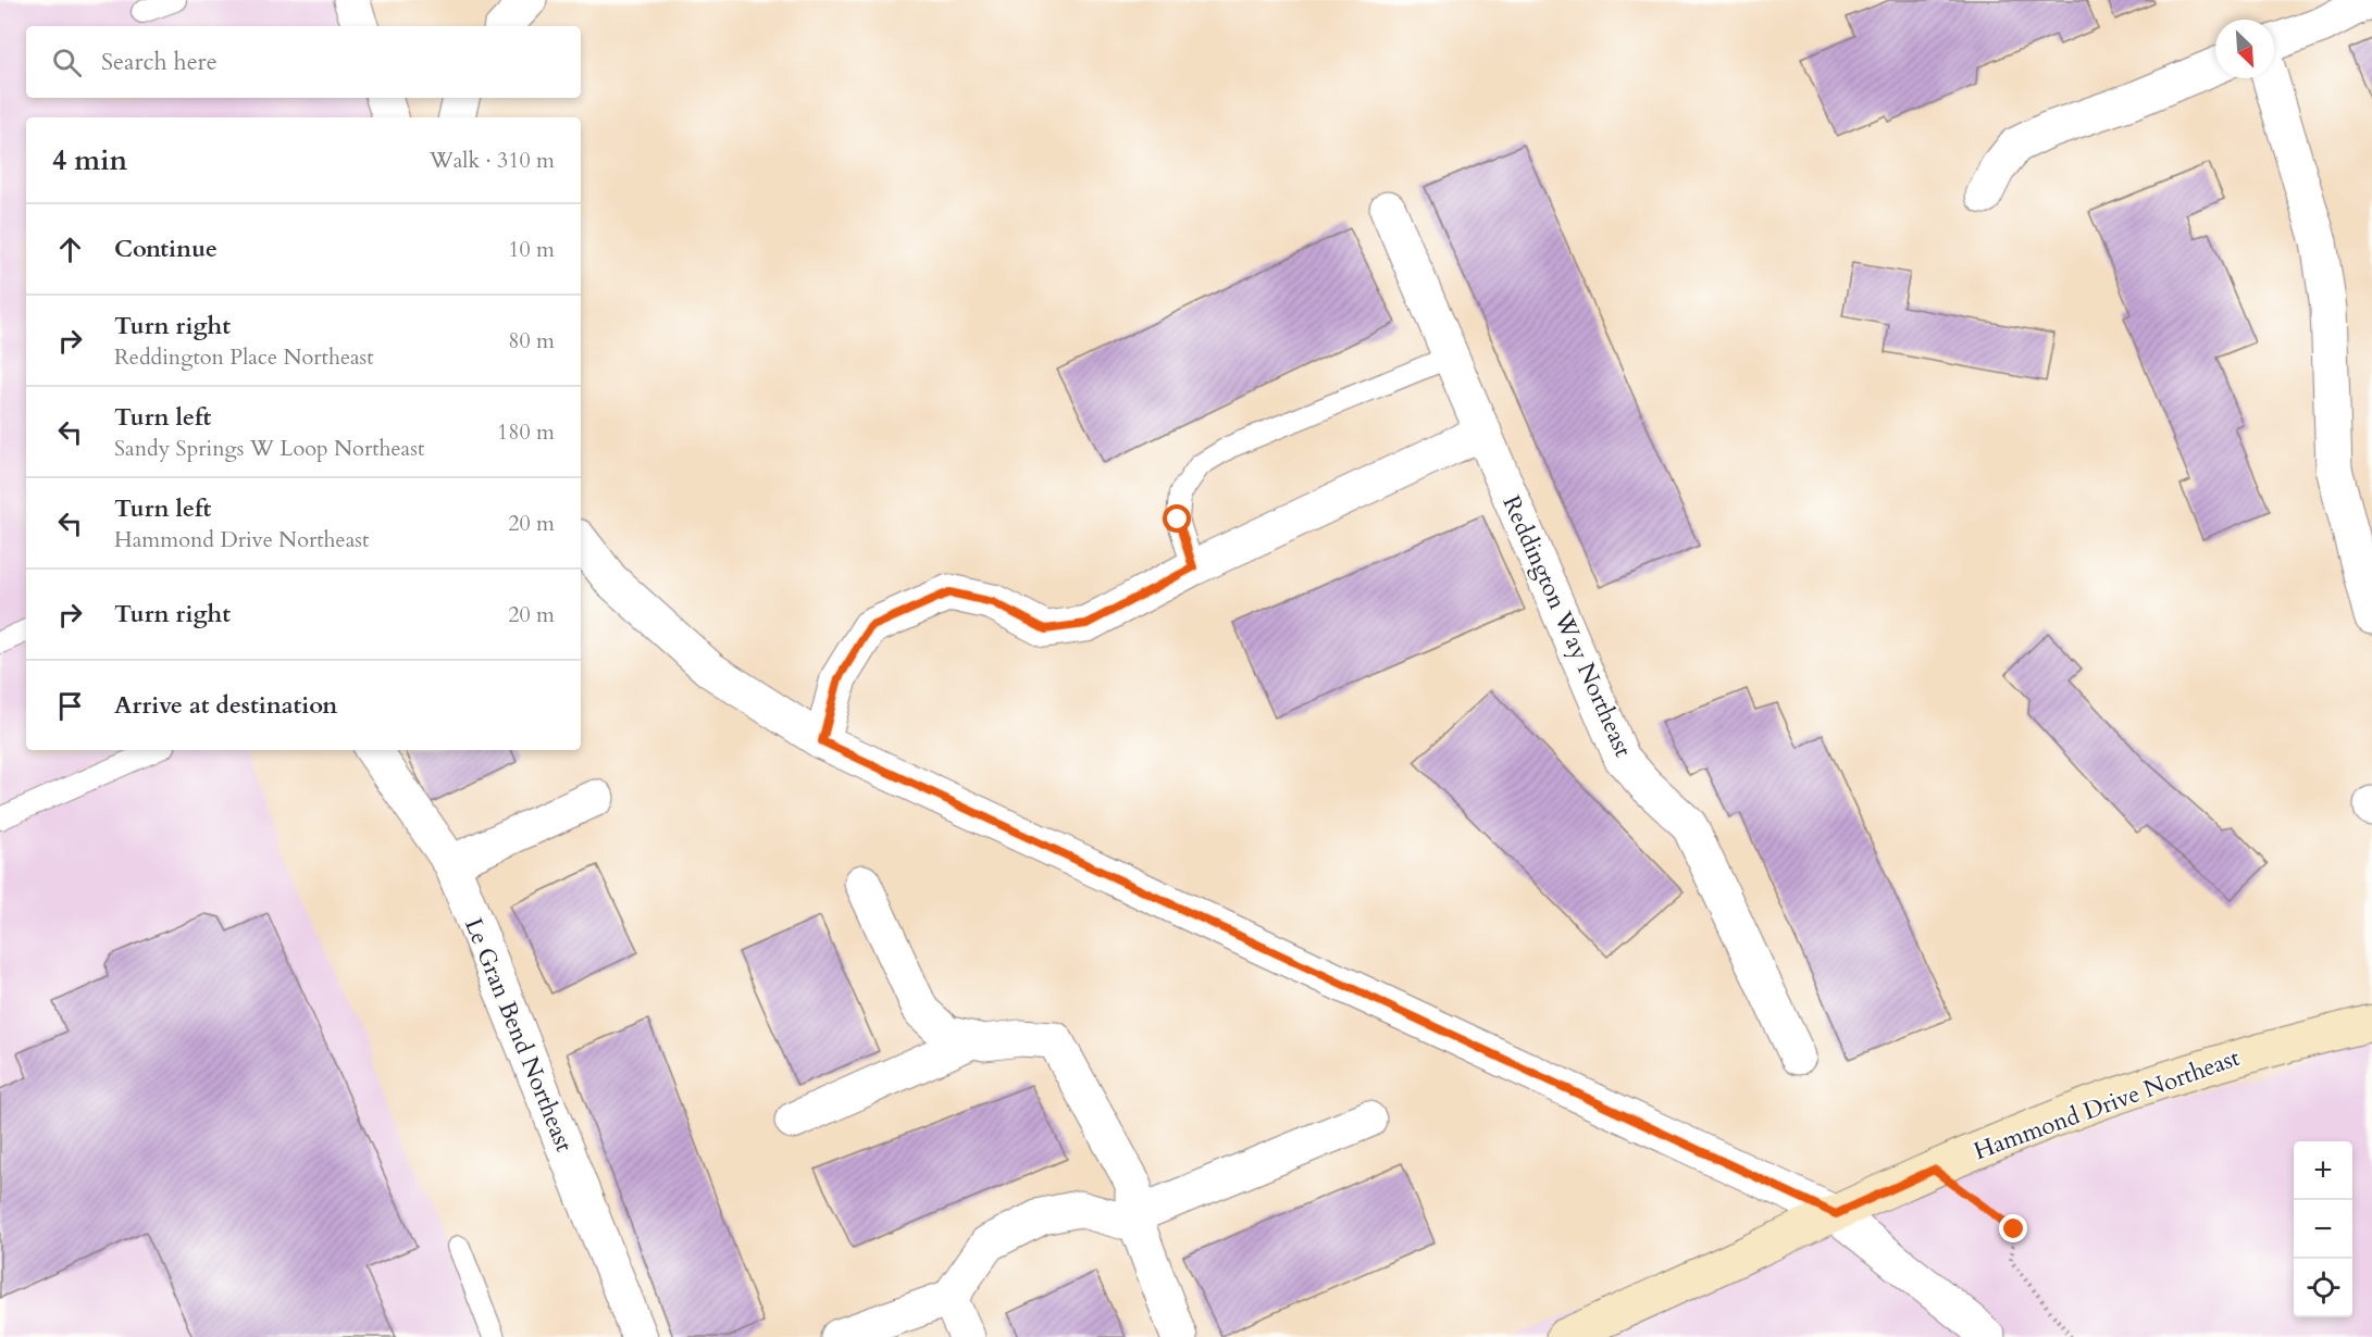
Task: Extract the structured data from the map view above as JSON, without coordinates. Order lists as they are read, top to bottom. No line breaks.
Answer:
{"streets":{"street":["Reddington Way Northeast","Le Gran Bend Northeast","Hammond Drive Northeast"]},"north":"bottom right","page":{"search":"Search here","heading":["4 min","Walk · 310 m"],"list":[["Continue","10 m"],["Turn right","Reddington Place Northeast","80 m"],["Turn left","Sandy Springs W Loop Northeast","180 m"],["Turn left","Hammond Drive Northeast","20 m"],["Turn right","20 m"],"Arrive at destination"],"map_buttons":["+","−"]}}
